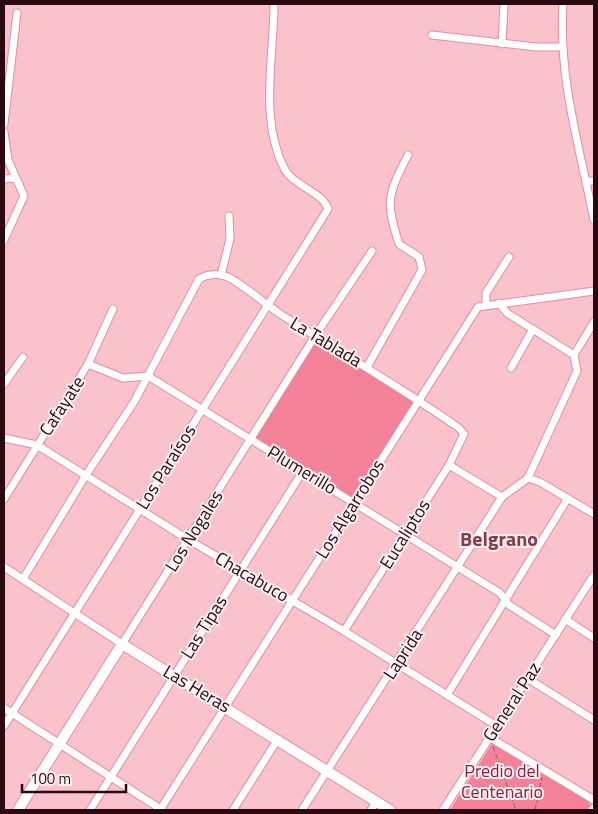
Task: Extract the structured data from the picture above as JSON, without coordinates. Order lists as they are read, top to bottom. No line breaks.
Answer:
{"streets":{"street":["La Tablada","Cafayate","Los Paraísos","Plumerillo","Los Algarrobos","Los Nogales","Eucaliptos","Chacabuco","Las Tipas","Laprida","Las Heras","General Paz"]},"crossings":[["La Tablada","Los Paraísos"],["La Tablada","Los Algarrobos"],["La Tablada","Los Nogales"],["La Tablada","Eucaliptos"],["Cafayate","Chacabuco"],["Los Paraísos","Plumerillo"],["Los Paraísos","Chacabuco"],["Los Paraísos","Las Heras"],["Plumerillo","Los Algarrobos"],["Plumerillo","Los Nogales"],["Plumerillo","Eucaliptos"],["Plumerillo","Las Tipas"],["Plumerillo","Laprida"],["Plumerillo","General Paz"],["Los Algarrobos","Chacabuco"],["Los Algarrobos","Las Heras"],["Los Nogales","Chacabuco"],["Los Nogales","Las Heras"],["Eucaliptos","Chacabuco"],["Chacabuco","Las Tipas"],["Chacabuco","Laprida"],["Chacabuco","General Paz"],["Las Tipas","Las Heras"],["Laprida","Las Heras"]],"districts":["Belgrano"],"parks":["Predio del Centenario"],"scale_bar":"100 m"}
